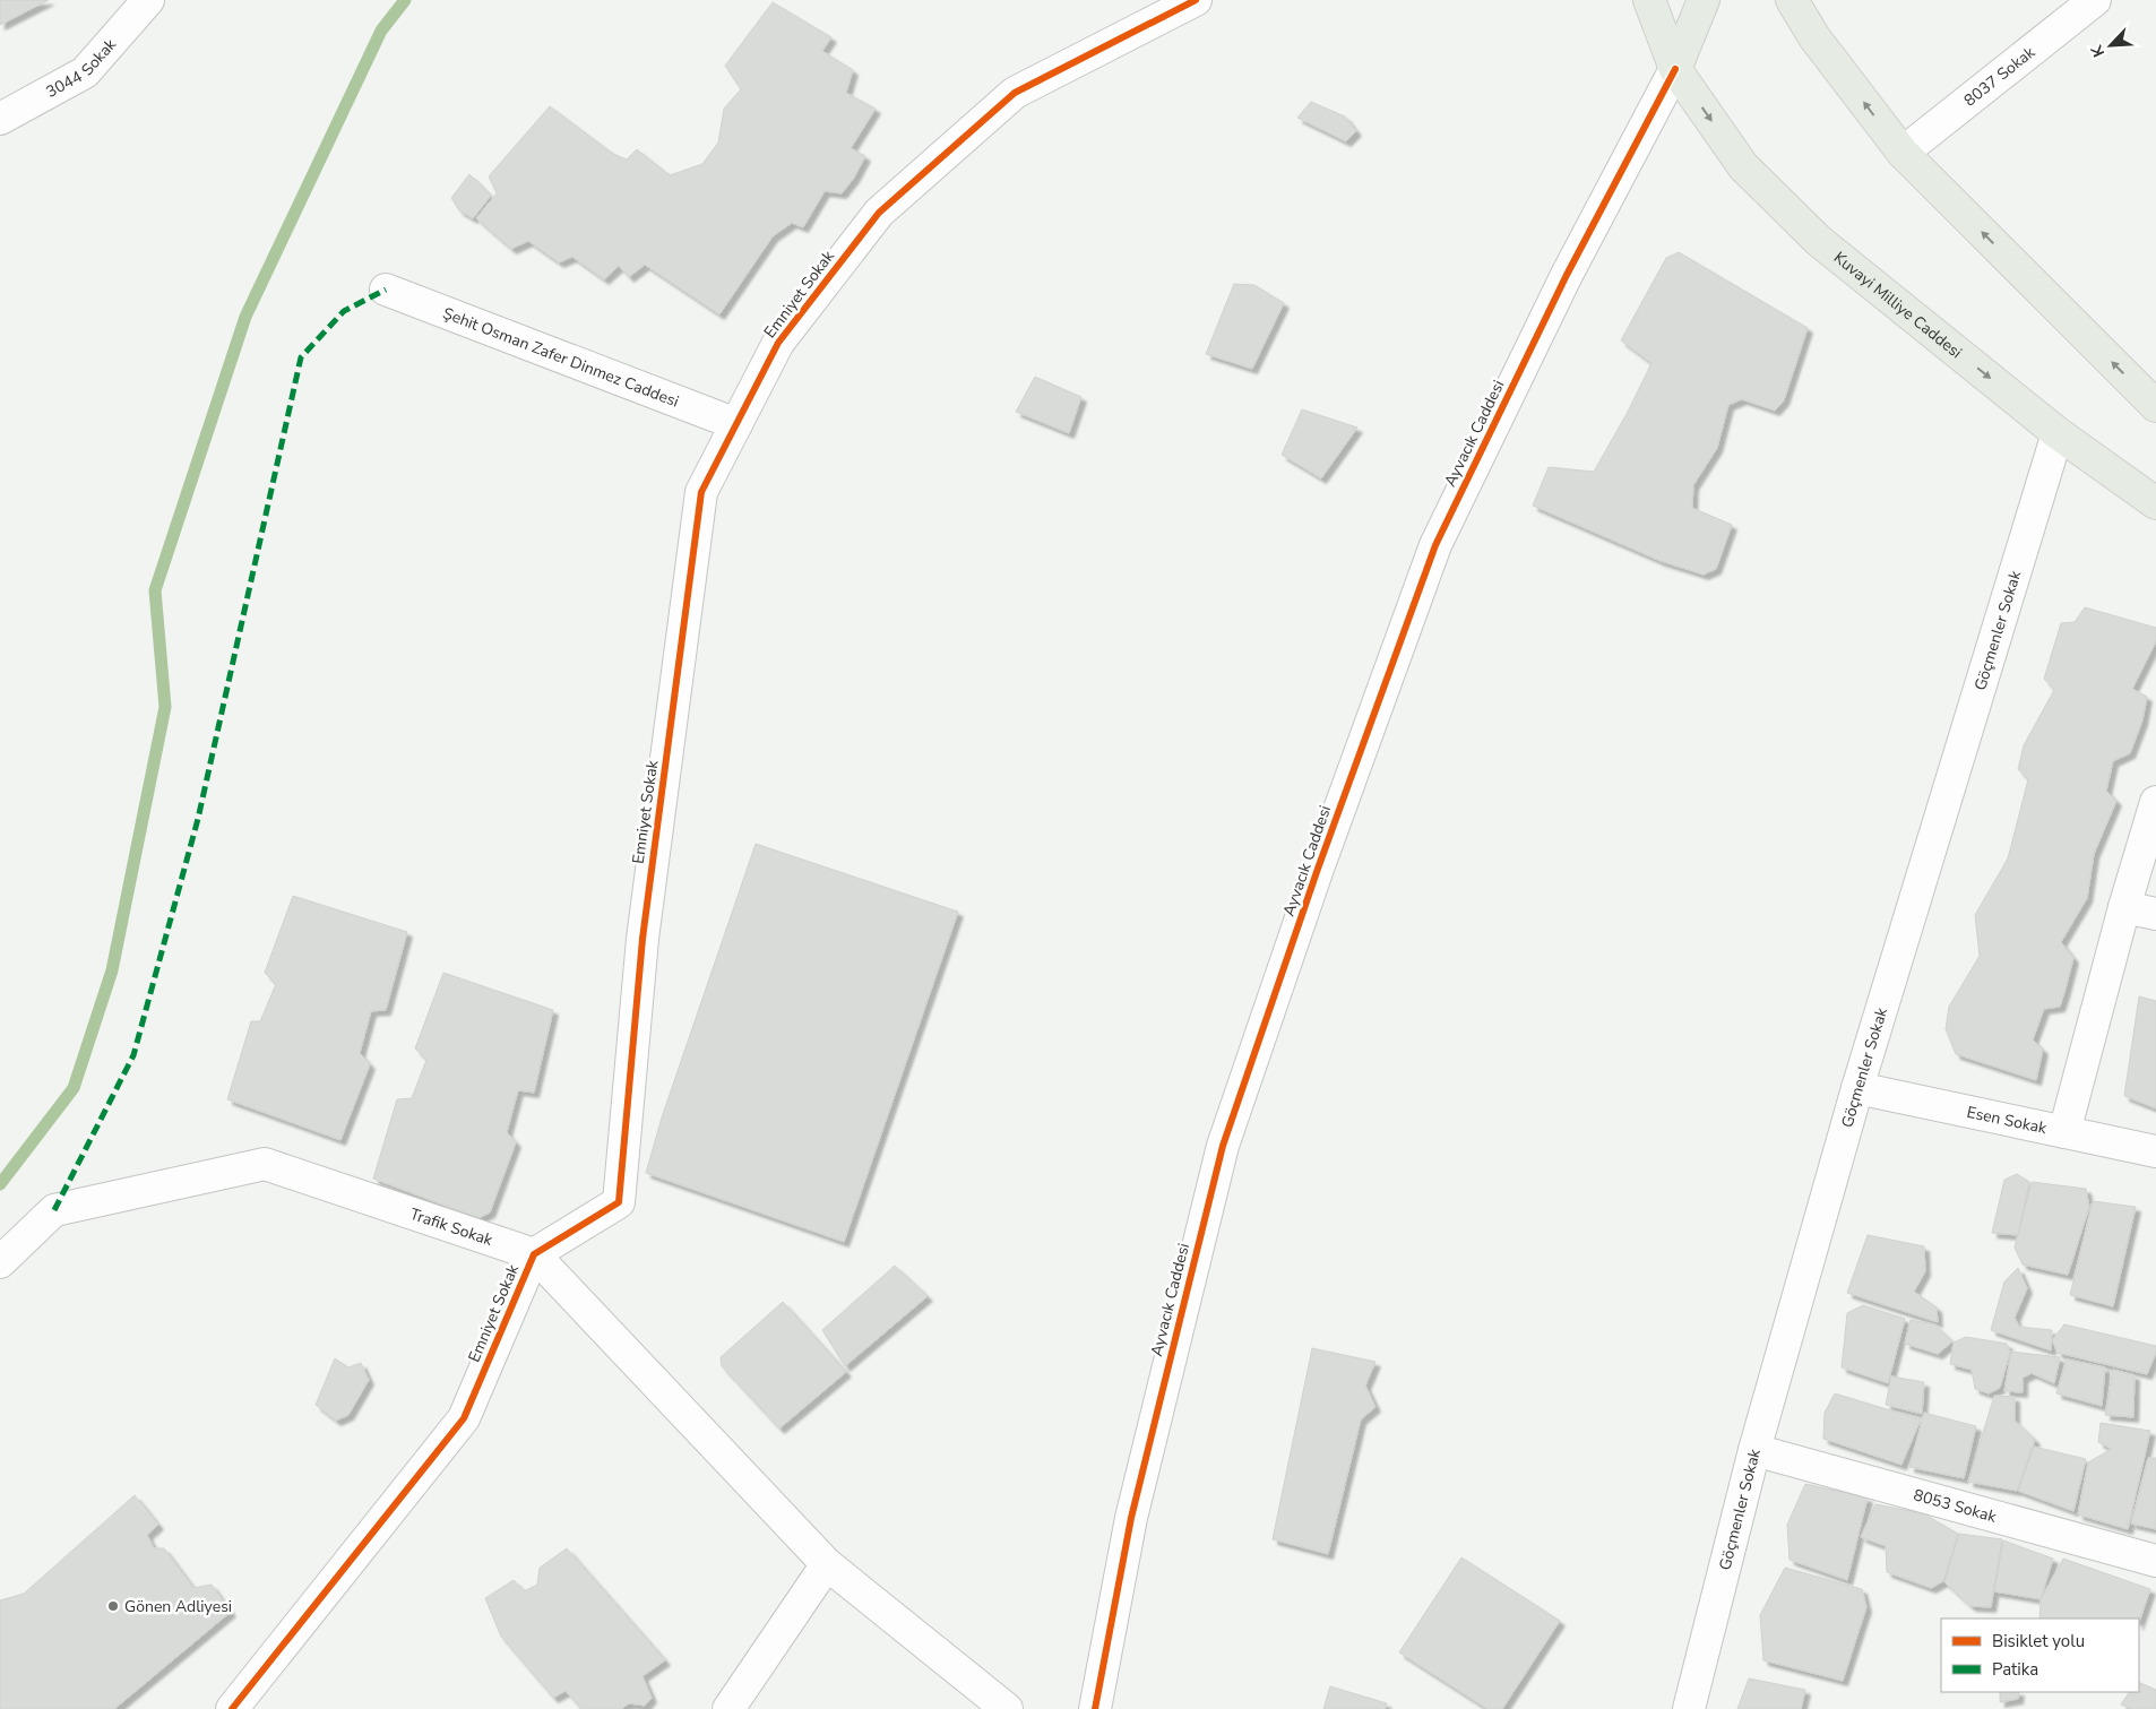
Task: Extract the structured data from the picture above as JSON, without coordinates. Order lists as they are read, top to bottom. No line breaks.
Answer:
{"streets":{"main road":["Kuvayi Milliye Caddesi","Ayvacık Caddesi"],"street":["3044 Sokak","8037 Sokak","Emniyet Sokak","Şehit Osman Zafer Dinmez Caddesi","Göçmenler Sokak","Esen Sokak","Trafik Sokak","8053 Sokak"]},"crossings":[["Emniyet Sokak","Şehit Osman Zafer Dinmez Caddesi"],["Emniyet Sokak","Trafik Sokak"],["Kuvayi Milliye Caddesi","Ayvacık Caddesi"],["Kuvayi Milliye Caddesi","Göçmenler Sokak"],["Göçmenler Sokak","Esen Sokak"],["Göçmenler Sokak","8053 Sokak"]],"places":["Gönen Adliyesi"],"legend":["Bisiklet yolu","Patika"],"north":"bottom left"}
